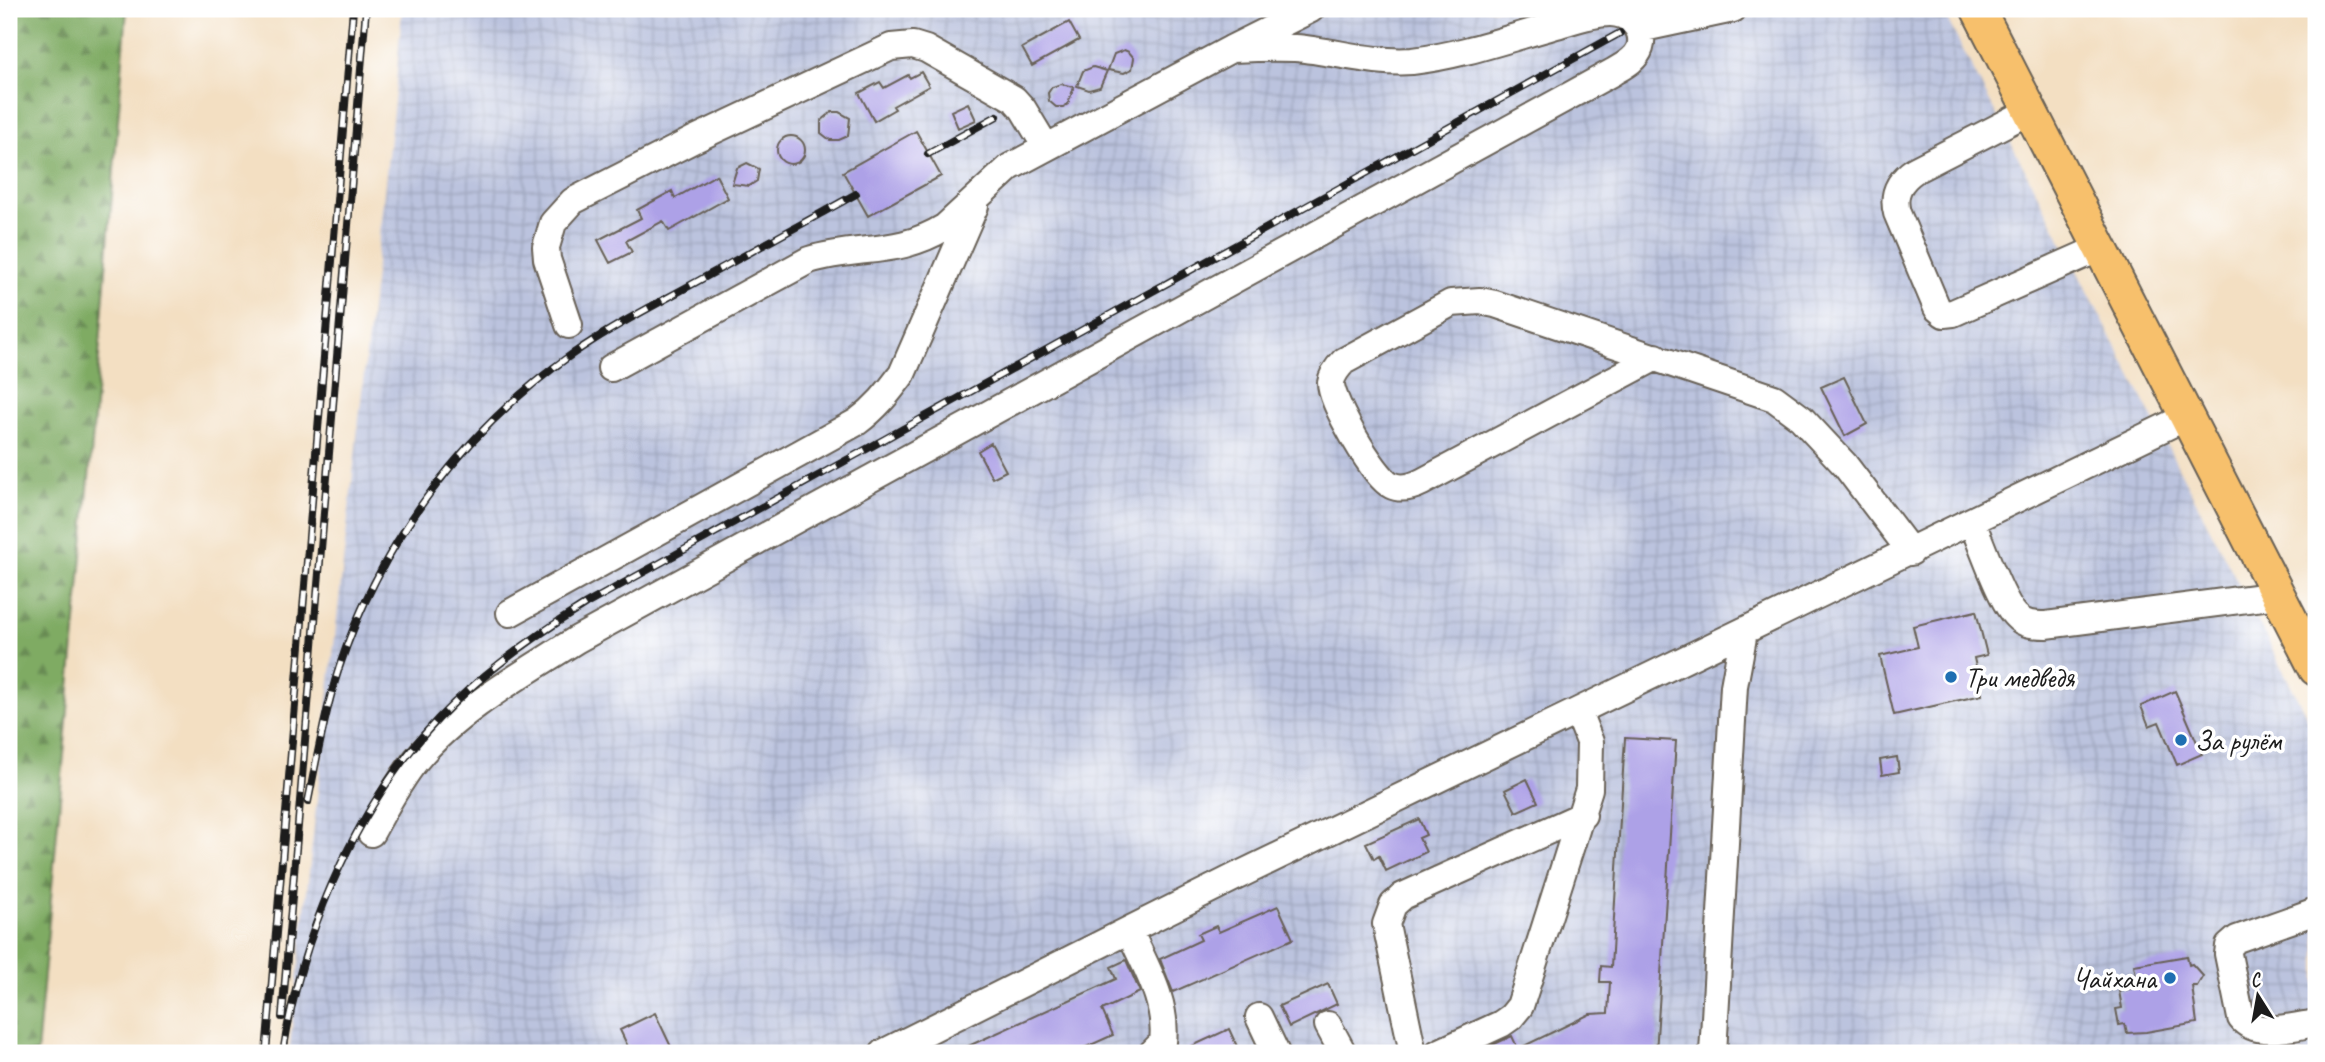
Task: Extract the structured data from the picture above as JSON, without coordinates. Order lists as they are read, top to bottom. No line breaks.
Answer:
{"places":["Три медведя","За рулём","Чайхана"],"north":"top"}
